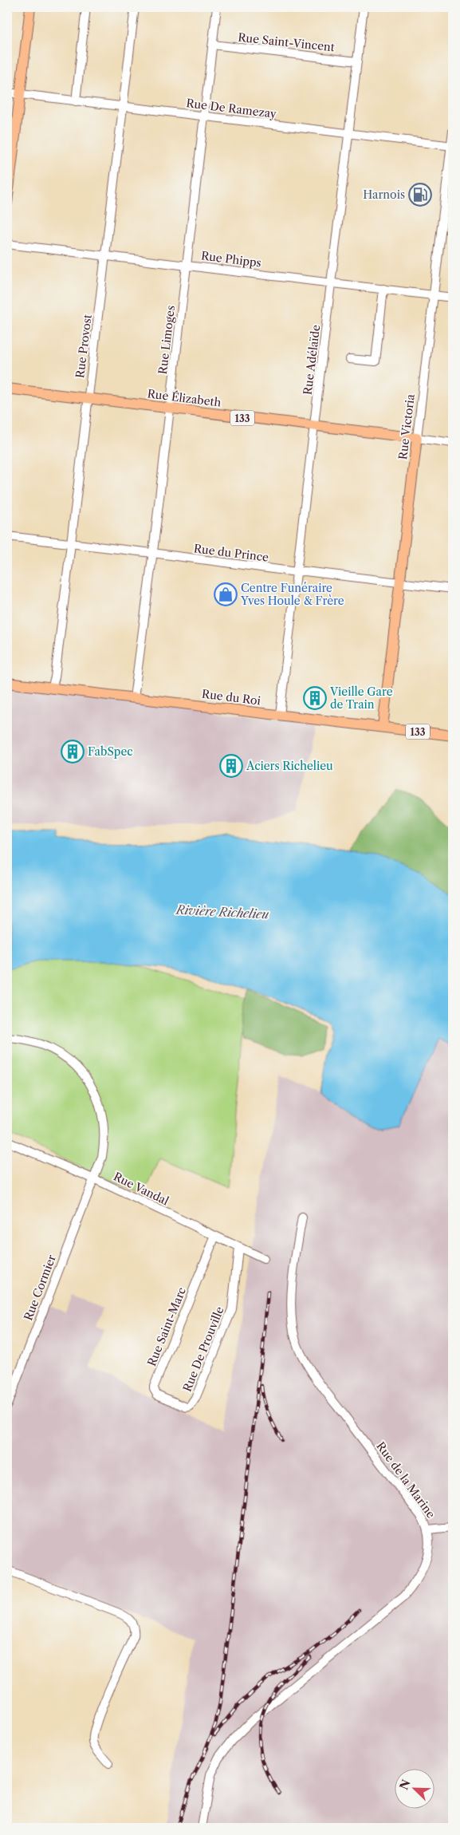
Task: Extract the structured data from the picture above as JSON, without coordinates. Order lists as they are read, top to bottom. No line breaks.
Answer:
{"streets":{"main road":["Rue Élizabeth","133","Rue Victoria","Rue du Roi"],"street":["Rue Saint-Vincent","Rue De Ramezay","Rue Phipps","Rue Limoges","Rue Provost","Rue Adélaïde","Rue du Prince","Rue Vandal","Rue Cormier","Rue Saint-Marc","Rue De Prouville","Rue de la Marine"]},"crossings":[["Rue Saint-Vincent","Rue Limoges"],["Rue Saint-Vincent","Rue Adélaïde"],["Rue De Ramezay","Rue Limoges"],["Rue De Ramezay","Rue Provost"],["Rue De Ramezay","Rue Adélaïde"],["Rue De Ramezay","Rue Victoria"],["Rue Phipps","Rue Limoges"],["Rue Phipps","Rue Provost"],["Rue Phipps","Rue Adélaïde"],["Rue Phipps","Rue Victoria"],["Rue Limoges","Rue Élizabeth"],["Rue Limoges","Rue du Prince"],["Rue Limoges","Rue du Roi"],["Rue Provost","Rue Élizabeth"],["Rue Provost","Rue du Prince"],["Rue Provost","Rue du Roi"],["Rue Adélaïde","Rue Élizabeth"],["Rue Adélaïde","Rue du Prince"],["Rue Adélaïde","Rue du Roi"],["Rue Élizabeth","Rue Victoria"],["Rue Victoria","Rue du Prince"],["Rue Victoria","Rue du Roi"],["Rue Vandal","Rue Cormier"],["Rue Vandal","Rue Saint-Marc"],["Rue Vandal","Rue De Prouville"],["Rue Saint-Marc","Rue De Prouville"]],"water":["Rivière Richelieu"],"places":{"fuel station":["Harnois"],"shop":["Centre Funéraire Yves Houle & Frère"],"building":["Vieille Gare de Train","FabSpec","Aciers Richelieu"]},"north":"top left"}
